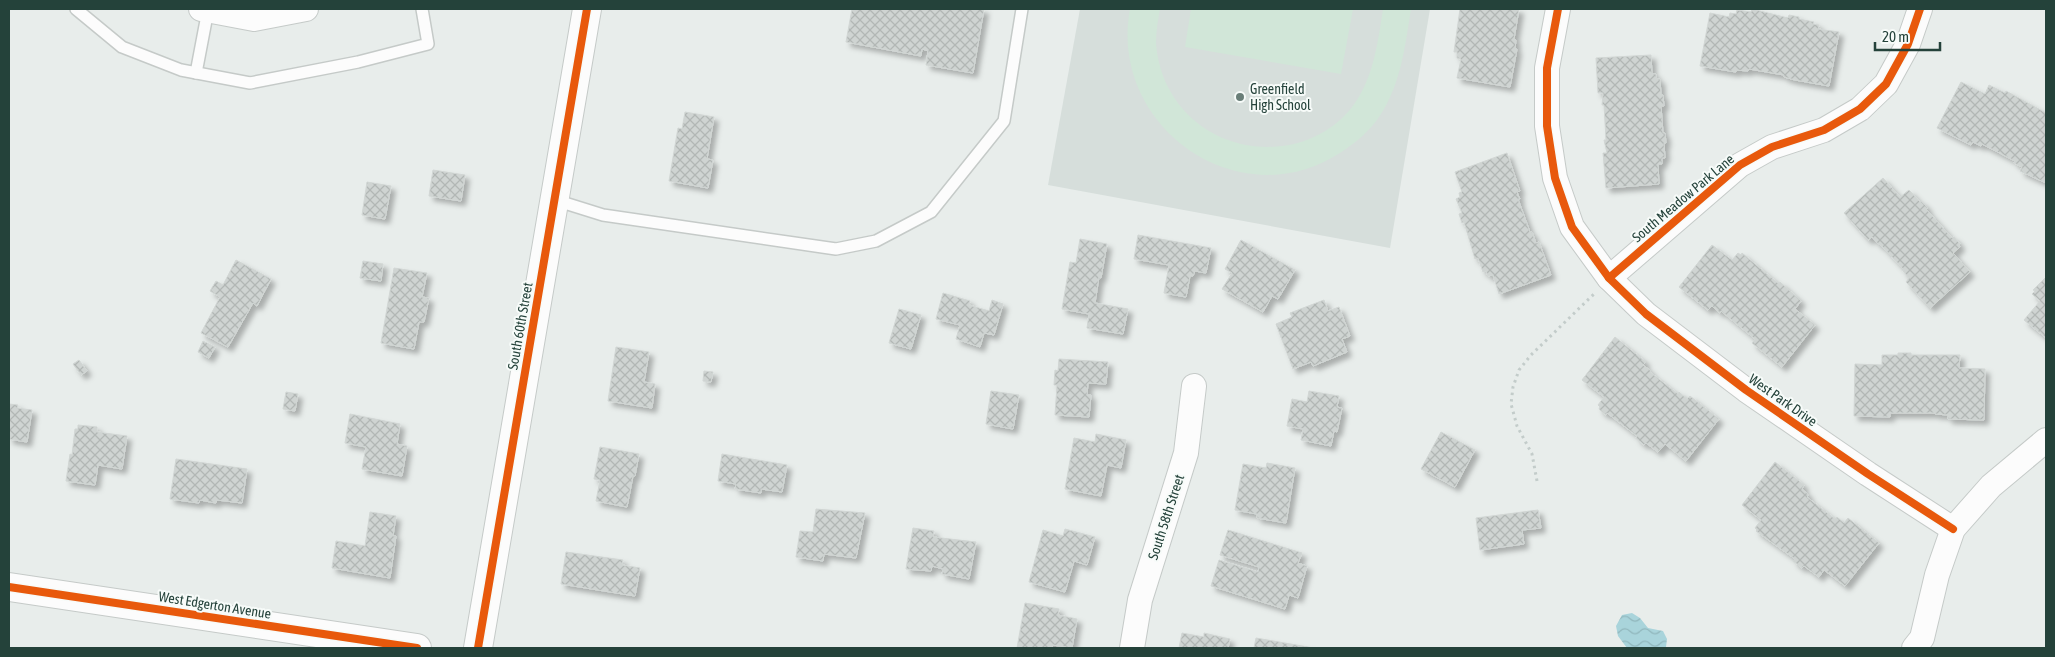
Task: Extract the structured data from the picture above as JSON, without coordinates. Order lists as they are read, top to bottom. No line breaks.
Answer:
{"streets":{"street":["South Meadow Park Lane","South 60th Street","West Park Drive","South 58th Street","West Edgerton Avenue"]},"crossings":[["South Meadow Park Lane","West Park Drive"]],"places":["Greenfield High School"],"scale_bar":"20 m"}
